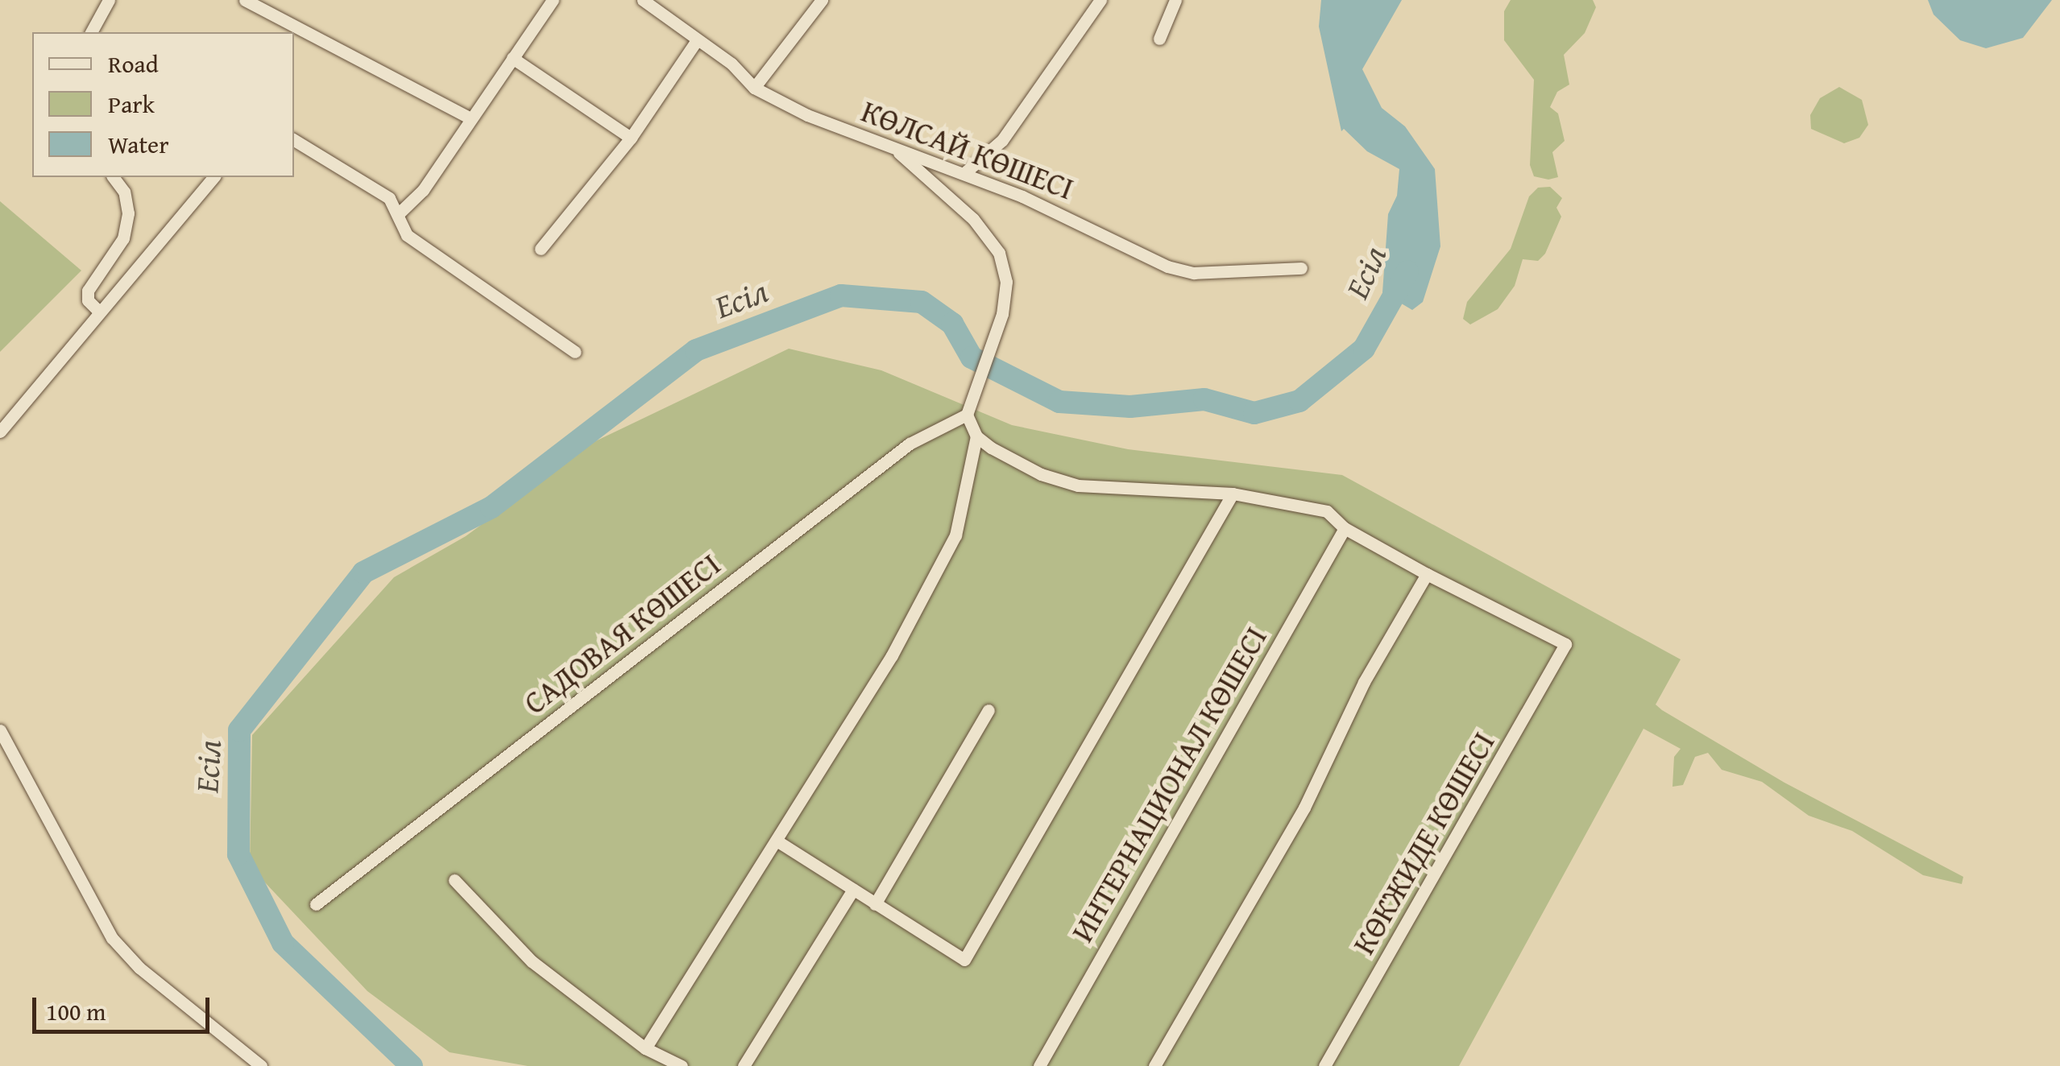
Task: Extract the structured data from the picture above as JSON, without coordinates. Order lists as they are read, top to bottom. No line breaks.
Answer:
{"streets":{"street":["КӨЛСАЙ КӨШЕСІ","САДОВАЯ КӨШЕСІ","ИНТЕРНАЦИОНАЛ КӨШЕСІ","КӨКЖИДЕ КӨШЕСІ"]},"water":["Есіл"],"legend":["Road","Park","Water"],"scale_bar":"100 m"}
